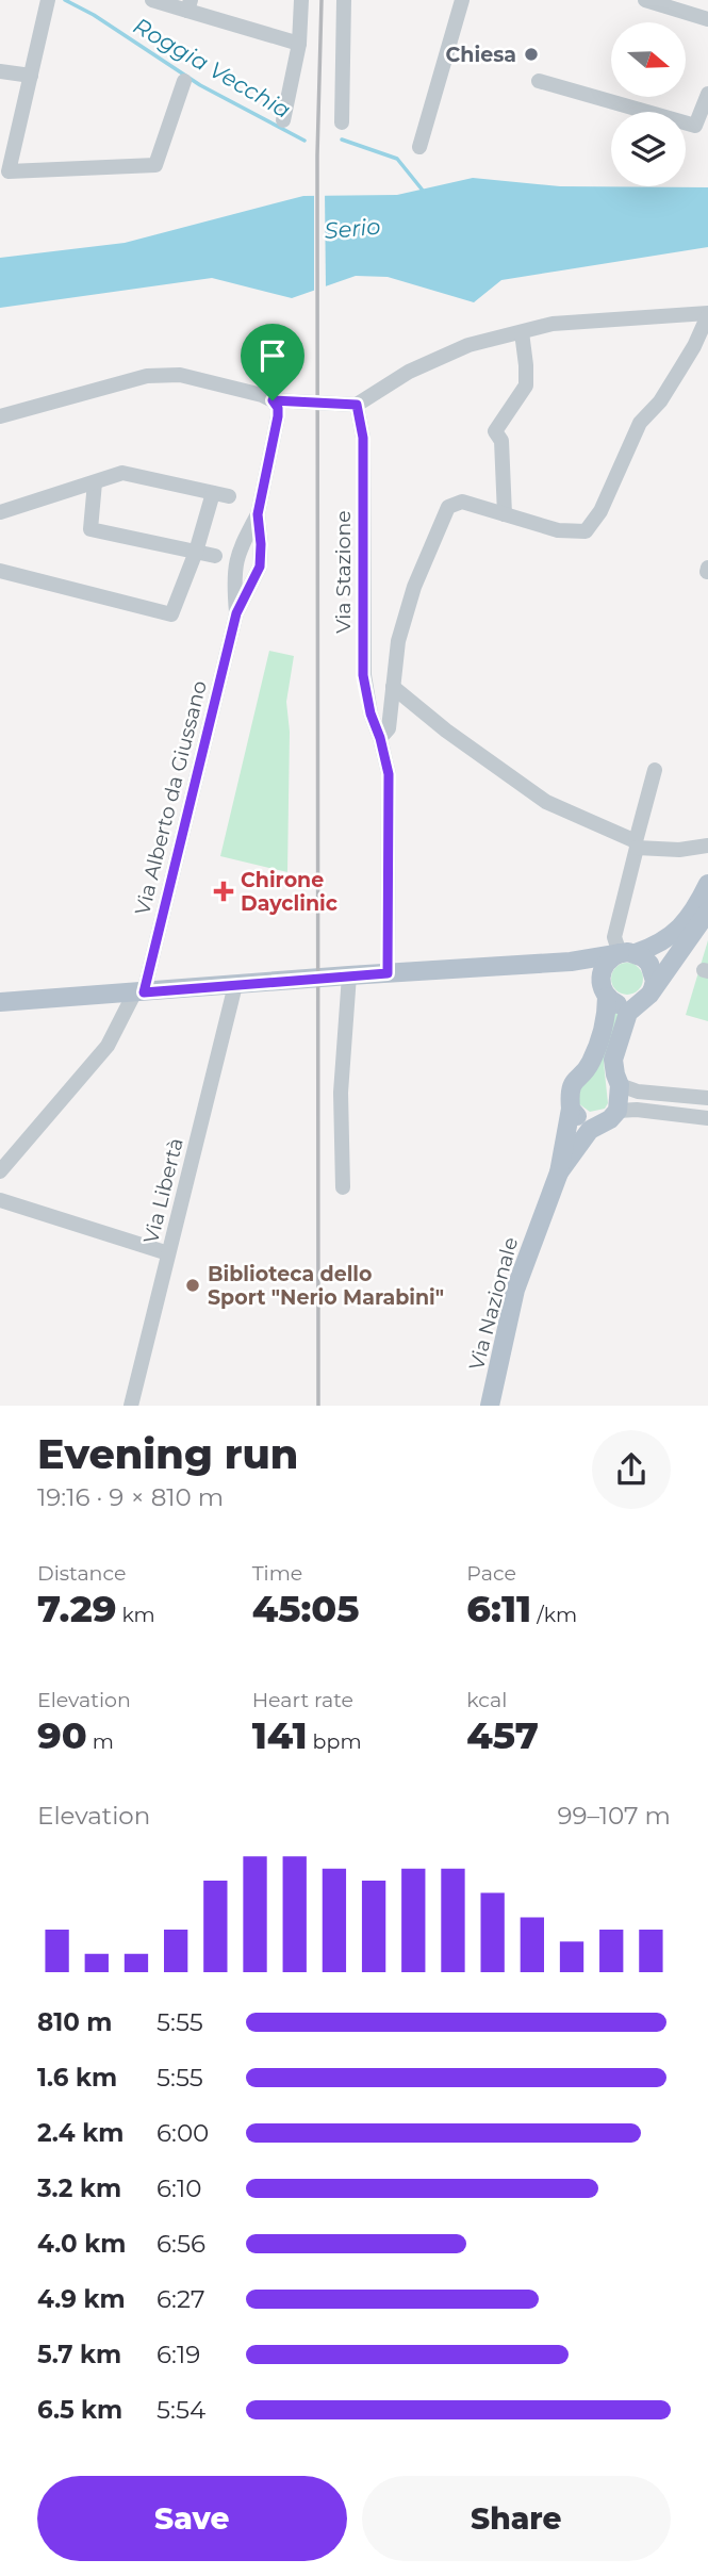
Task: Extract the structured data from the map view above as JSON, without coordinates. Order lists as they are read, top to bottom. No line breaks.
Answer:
{"streets":{"main road":["Via Nazionale"],"street":["Via Stazione","Via Alberto da Giussano","Via Libertà"]},"water":["Roggia Vecchia","Serio"],"places":{"other":["Chiesa","Biblioteca dello Sport \"Nerio Marabini\""],"health":["Chirone Dayclinic"]},"north":"right","page":{"heading":["Evening run","19:16 · 9 × 810 m"],"stats":[["Distance","7.29 km"],["Time","45:05"],["Pace","6:11 /km"],["Elevation","90 m"],["Heart rate","141 bpm"],["kcal","457"]],"chart":["Elevation","99–107 m"],"list":[{"name":"810 m","note":"5:55"},{"name":"1.6 km","note":"5:55"},{"name":"2.4 km","note":"6:00"},{"name":"3.2 km","note":"6:10"},{"name":"4.0 km","note":"6:56"},{"name":"4.9 km","note":"6:27"},{"name":"5.7 km","note":"6:19"},{"name":"6.5 km","note":"5:54"}],"buttons":["Save","Share"]}}
